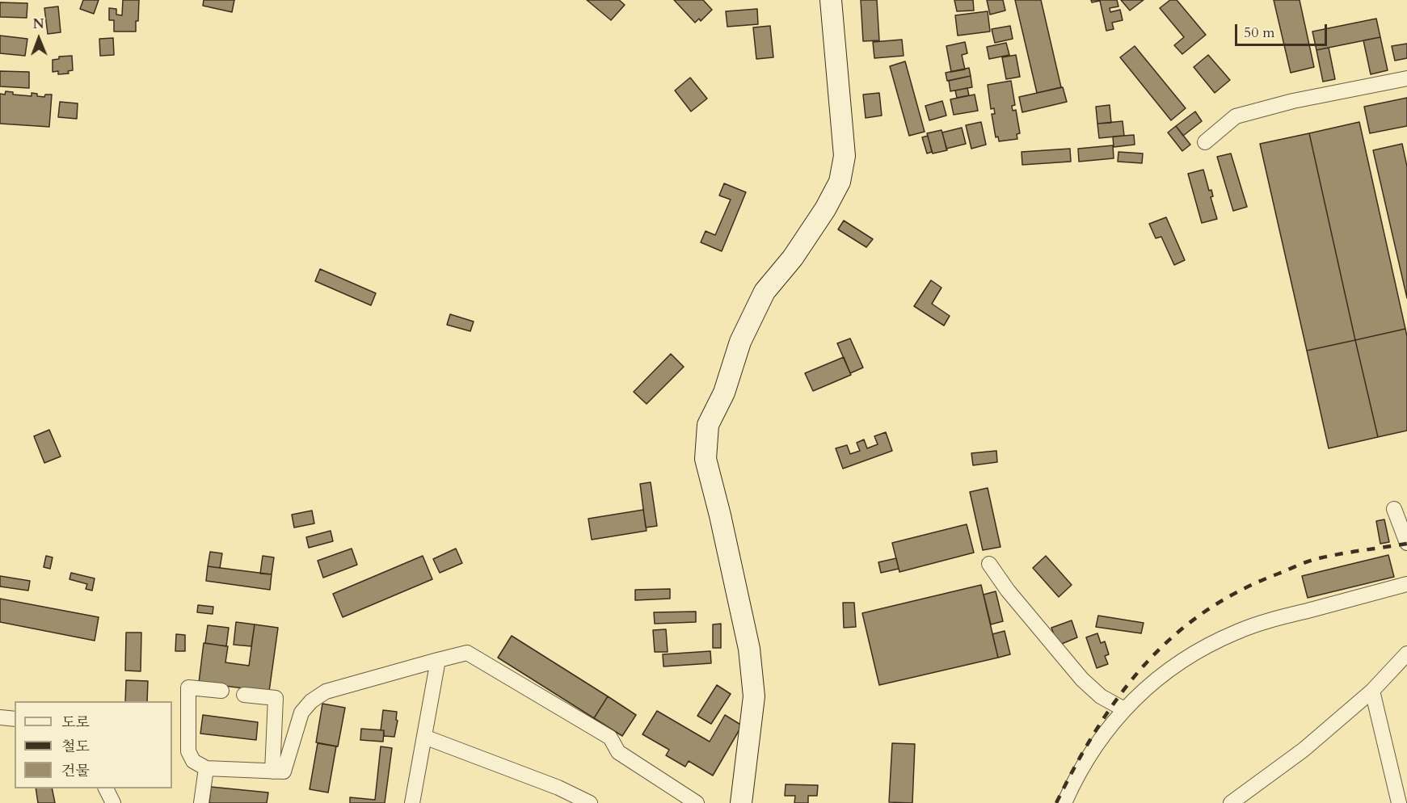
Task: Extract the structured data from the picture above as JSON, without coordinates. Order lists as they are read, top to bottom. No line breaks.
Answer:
{"legend":["도로","철도","건물"],"scale_bar":"50 m","north":"top"}
